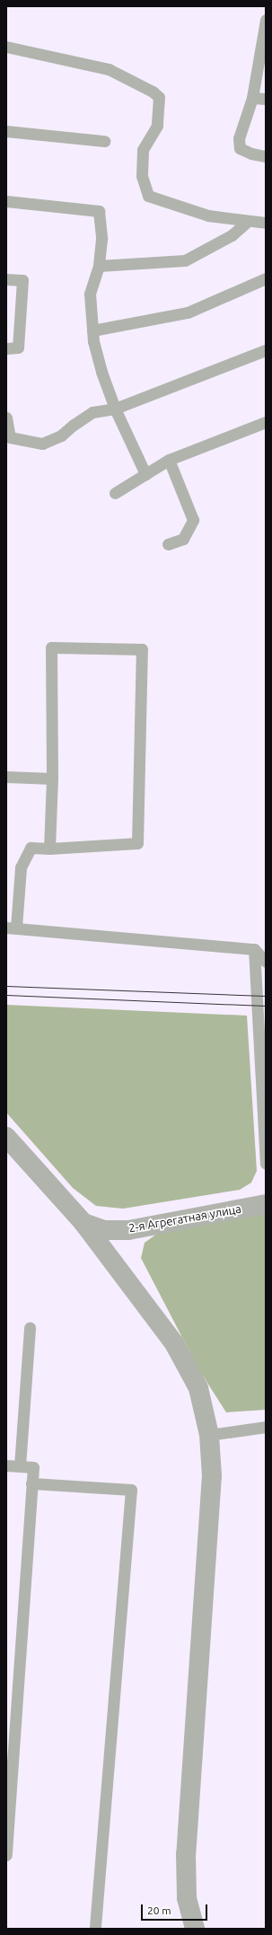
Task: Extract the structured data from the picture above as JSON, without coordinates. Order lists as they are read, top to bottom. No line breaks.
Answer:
{"streets":{"street":["2-я Агрегатная улица"]},"scale_bar":"20 m"}
